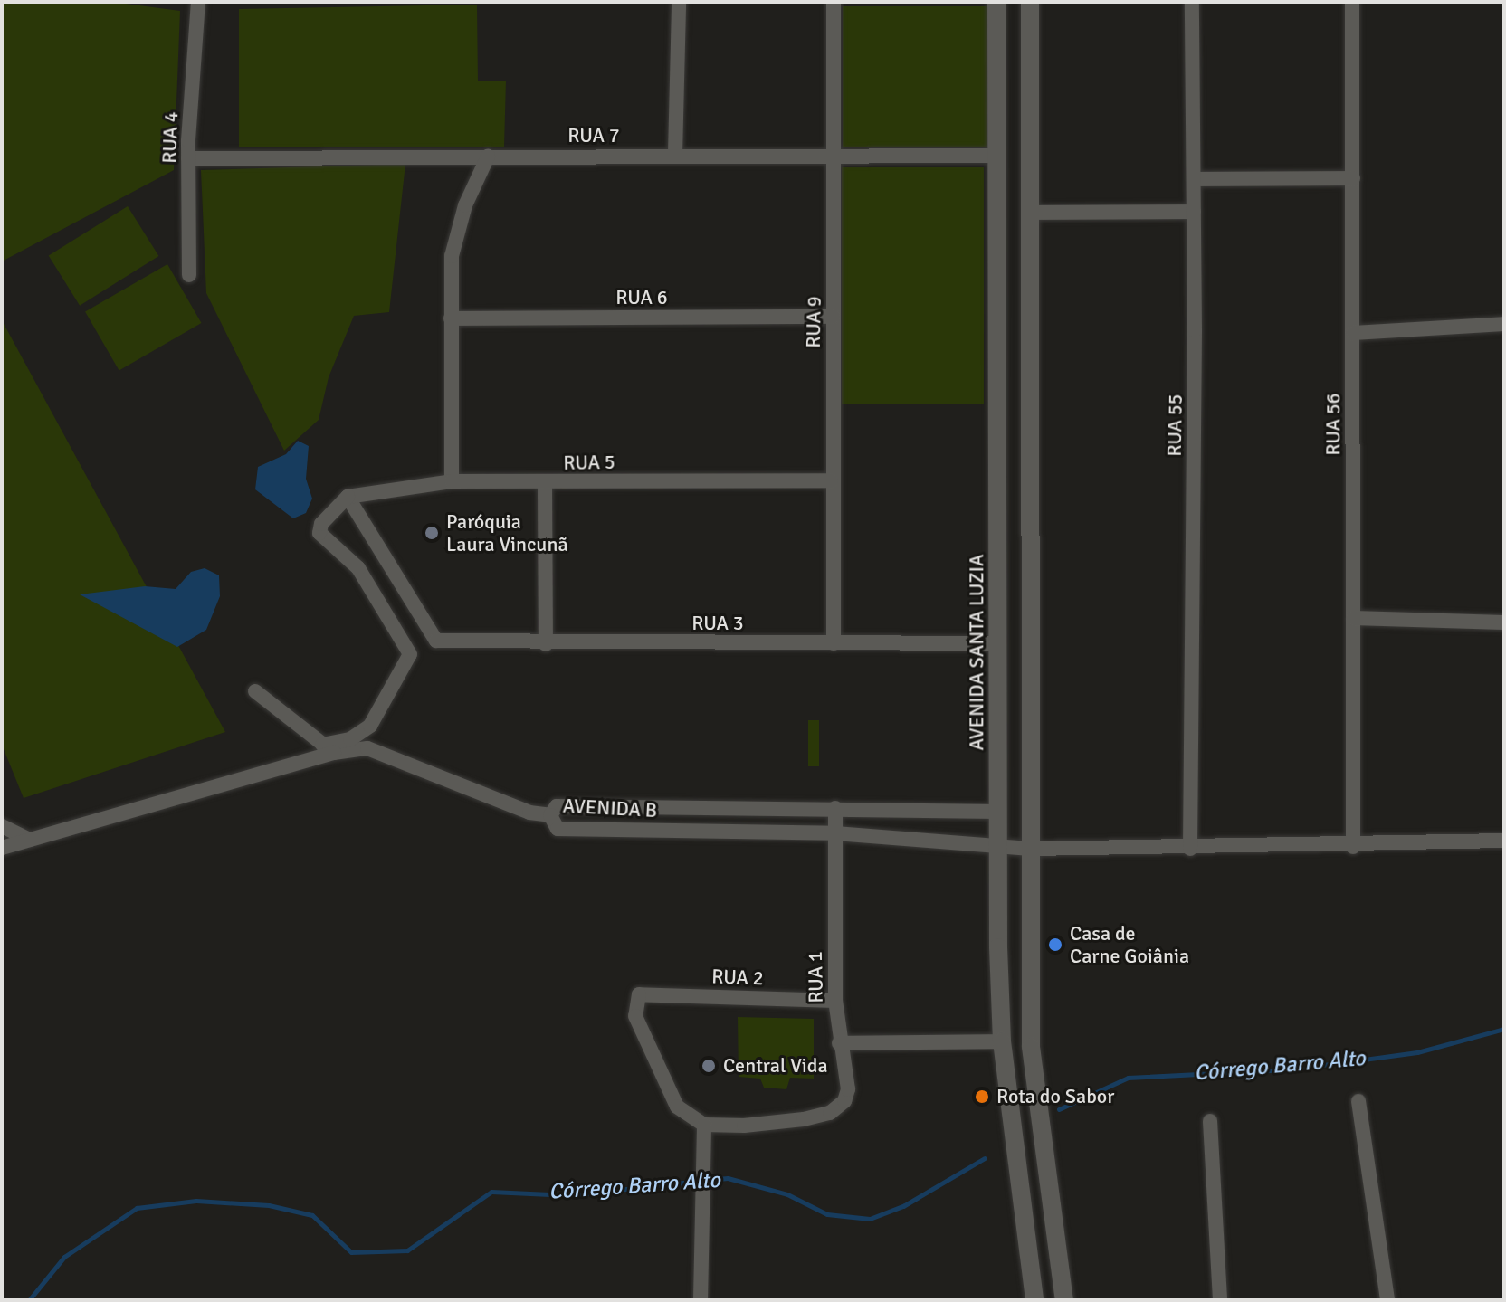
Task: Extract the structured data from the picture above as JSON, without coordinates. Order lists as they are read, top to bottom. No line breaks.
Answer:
{"streets":{"street":["RUA 7","RUA 4","RUA 6","RUA 9","RUA 56","RUA 55","RUA 5","RUA 3","AVENIDA SANTA LUZIA","AVENIDA B","RUA 2","RUA 1"]},"crossings":[["RUA 7","RUA 4"],["RUA 7","RUA 9"],["RUA 7","AVENIDA SANTA LUZIA"],["RUA 6","RUA 9"],["RUA 9","RUA 5"],["RUA 9","RUA 3"],["RUA 56","AVENIDA B"],["RUA 55","AVENIDA B"],["RUA 5","RUA 3"],["RUA 3","AVENIDA SANTA LUZIA"],["AVENIDA SANTA LUZIA","AVENIDA B"],["AVENIDA B","RUA 1"],["RUA 2","RUA 1"]],"water":["Córrego Barro Alto"],"places":["Paróquia Laura Vincunã","Casa de Carne Goiânia","Central Vida","Rota do Sabor"]}
